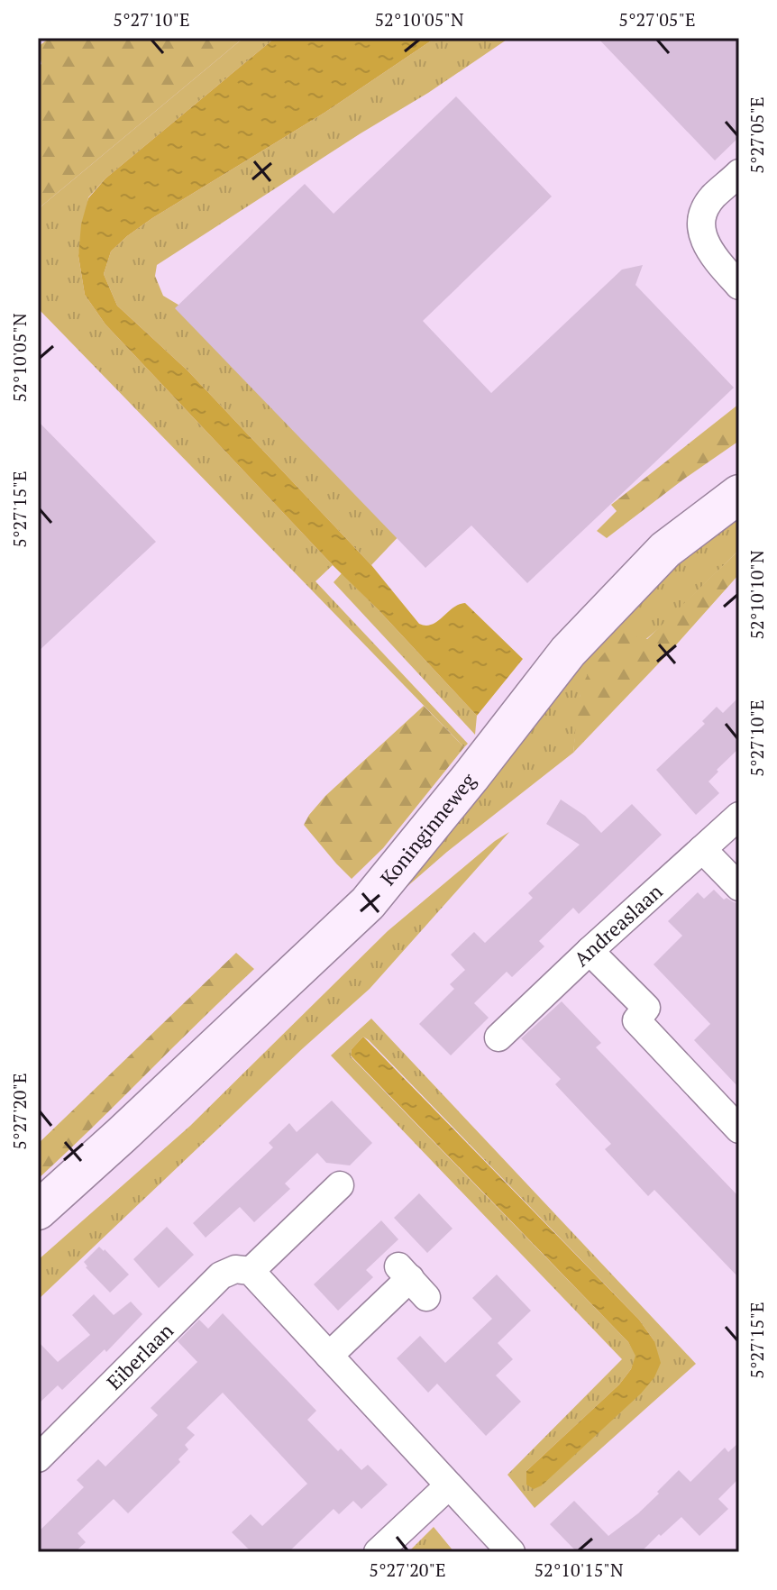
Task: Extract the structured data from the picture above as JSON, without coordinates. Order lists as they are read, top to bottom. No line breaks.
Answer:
{"streets":{"main road":["Koninginneweg"],"street":["Andreaslaan","Eiberlaan"]},"coordinates":["5°27'10\"E","52°10'05\"N","5°27'05\"E","5°27'15\"E","52°10'10\"N","5°27'20\"E","52°10'15\"N"]}
